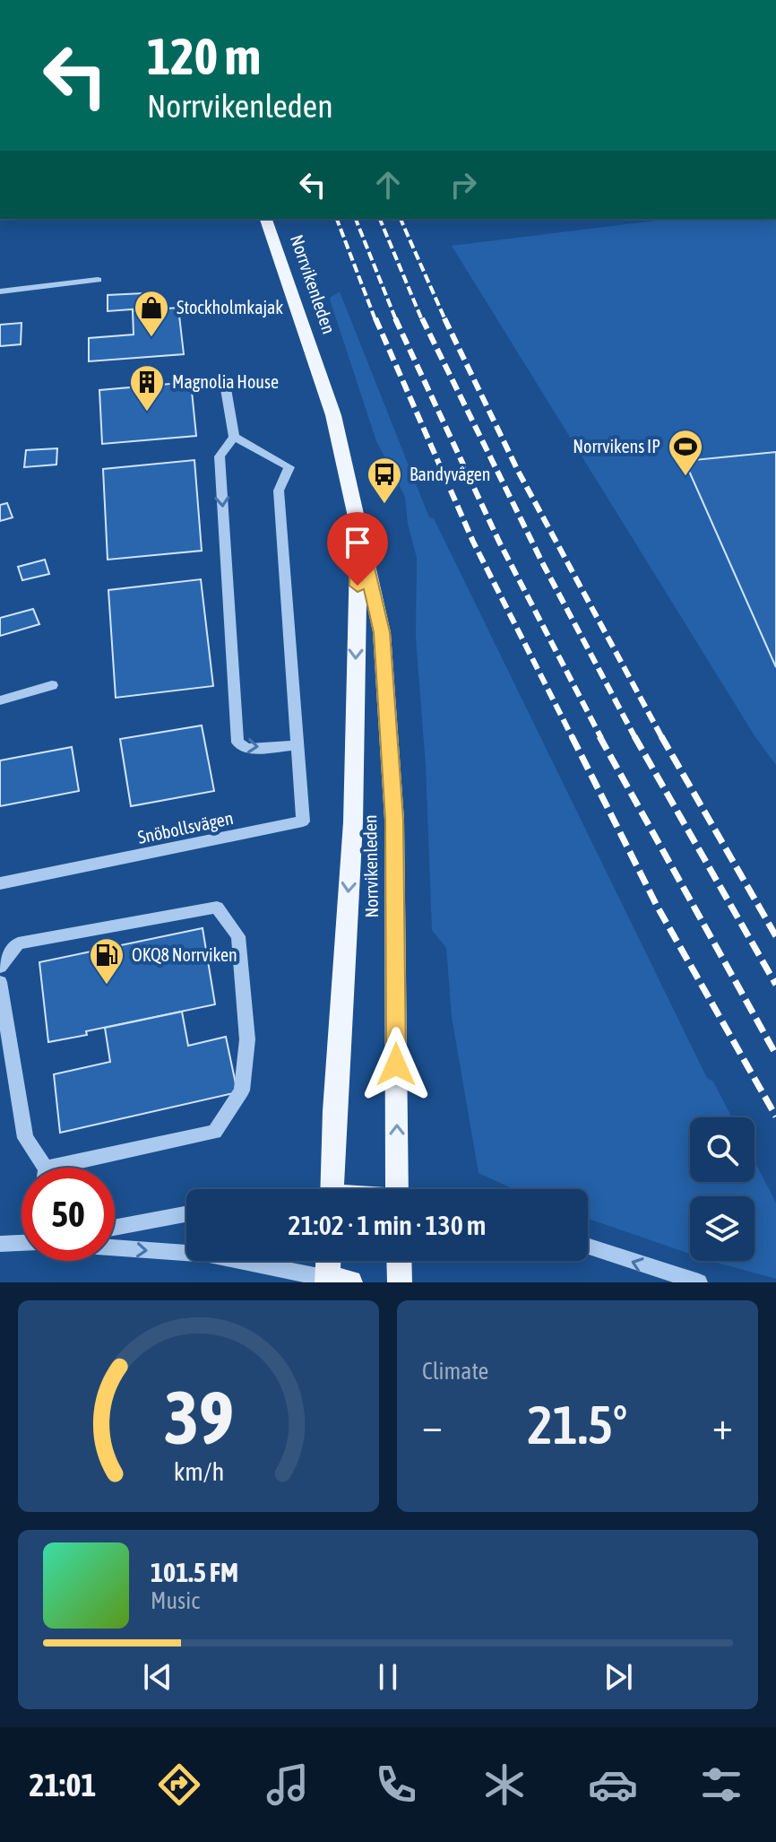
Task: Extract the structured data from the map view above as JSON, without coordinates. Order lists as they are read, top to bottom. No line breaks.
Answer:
{"streets":{"main road":["Norrvikenleden"],"street":["Snöbollsvägen"]},"places":{"shop":["Stockholmkajak"],"building":["Magnolia House"],"sports":["Norrvikens IP"],"bus stop":["Bandyvägen"],"fuel station":["OKQ8 Norrviken"]},"page":{"turn":["120 m","Norrvikenleden"],"limit":"50","trip":"21:02 · 1 min · 130 m","tile":"Climate","heat":["−","21.5°","+"],"song":["101.5 FM","Music"],"tabs":"21:01","gauge":["39","km/h"]}}
